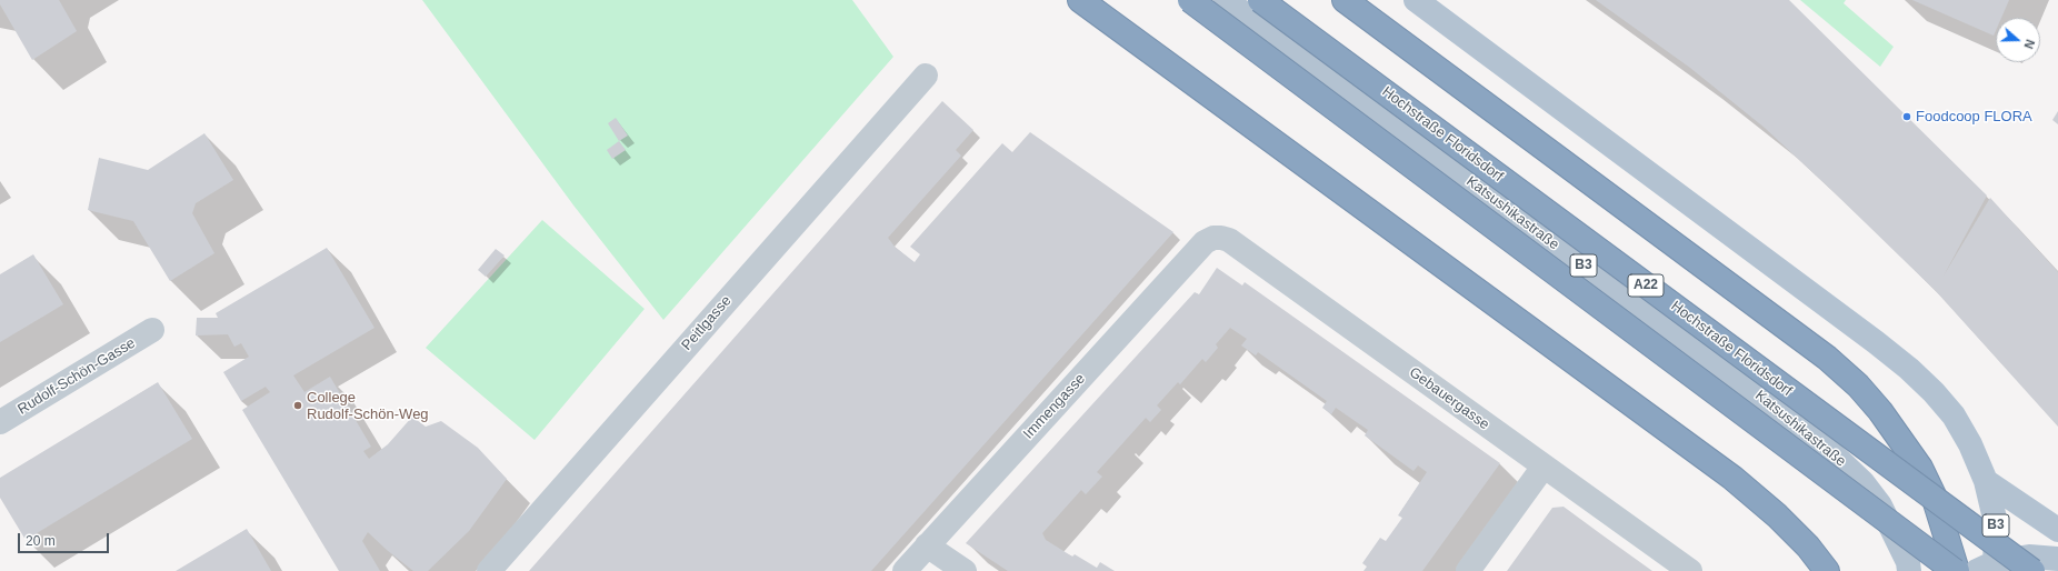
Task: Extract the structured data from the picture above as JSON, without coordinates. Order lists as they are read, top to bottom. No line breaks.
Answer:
{"streets":{"highway":["Hochstraße Floridsdorf","A22"],"main road":["Katsushikastraße","B3"],"street":["Peitlgasse","Rudolf-Schön-Gasse","Gebauergasse","Immengasse"]},"crossings":[["Gebauergasse","Immengasse"]],"places":["Foodcoop FLORA","College Rudolf-Schön-Weg"],"scale_bar":"20 m","north":"right"}
